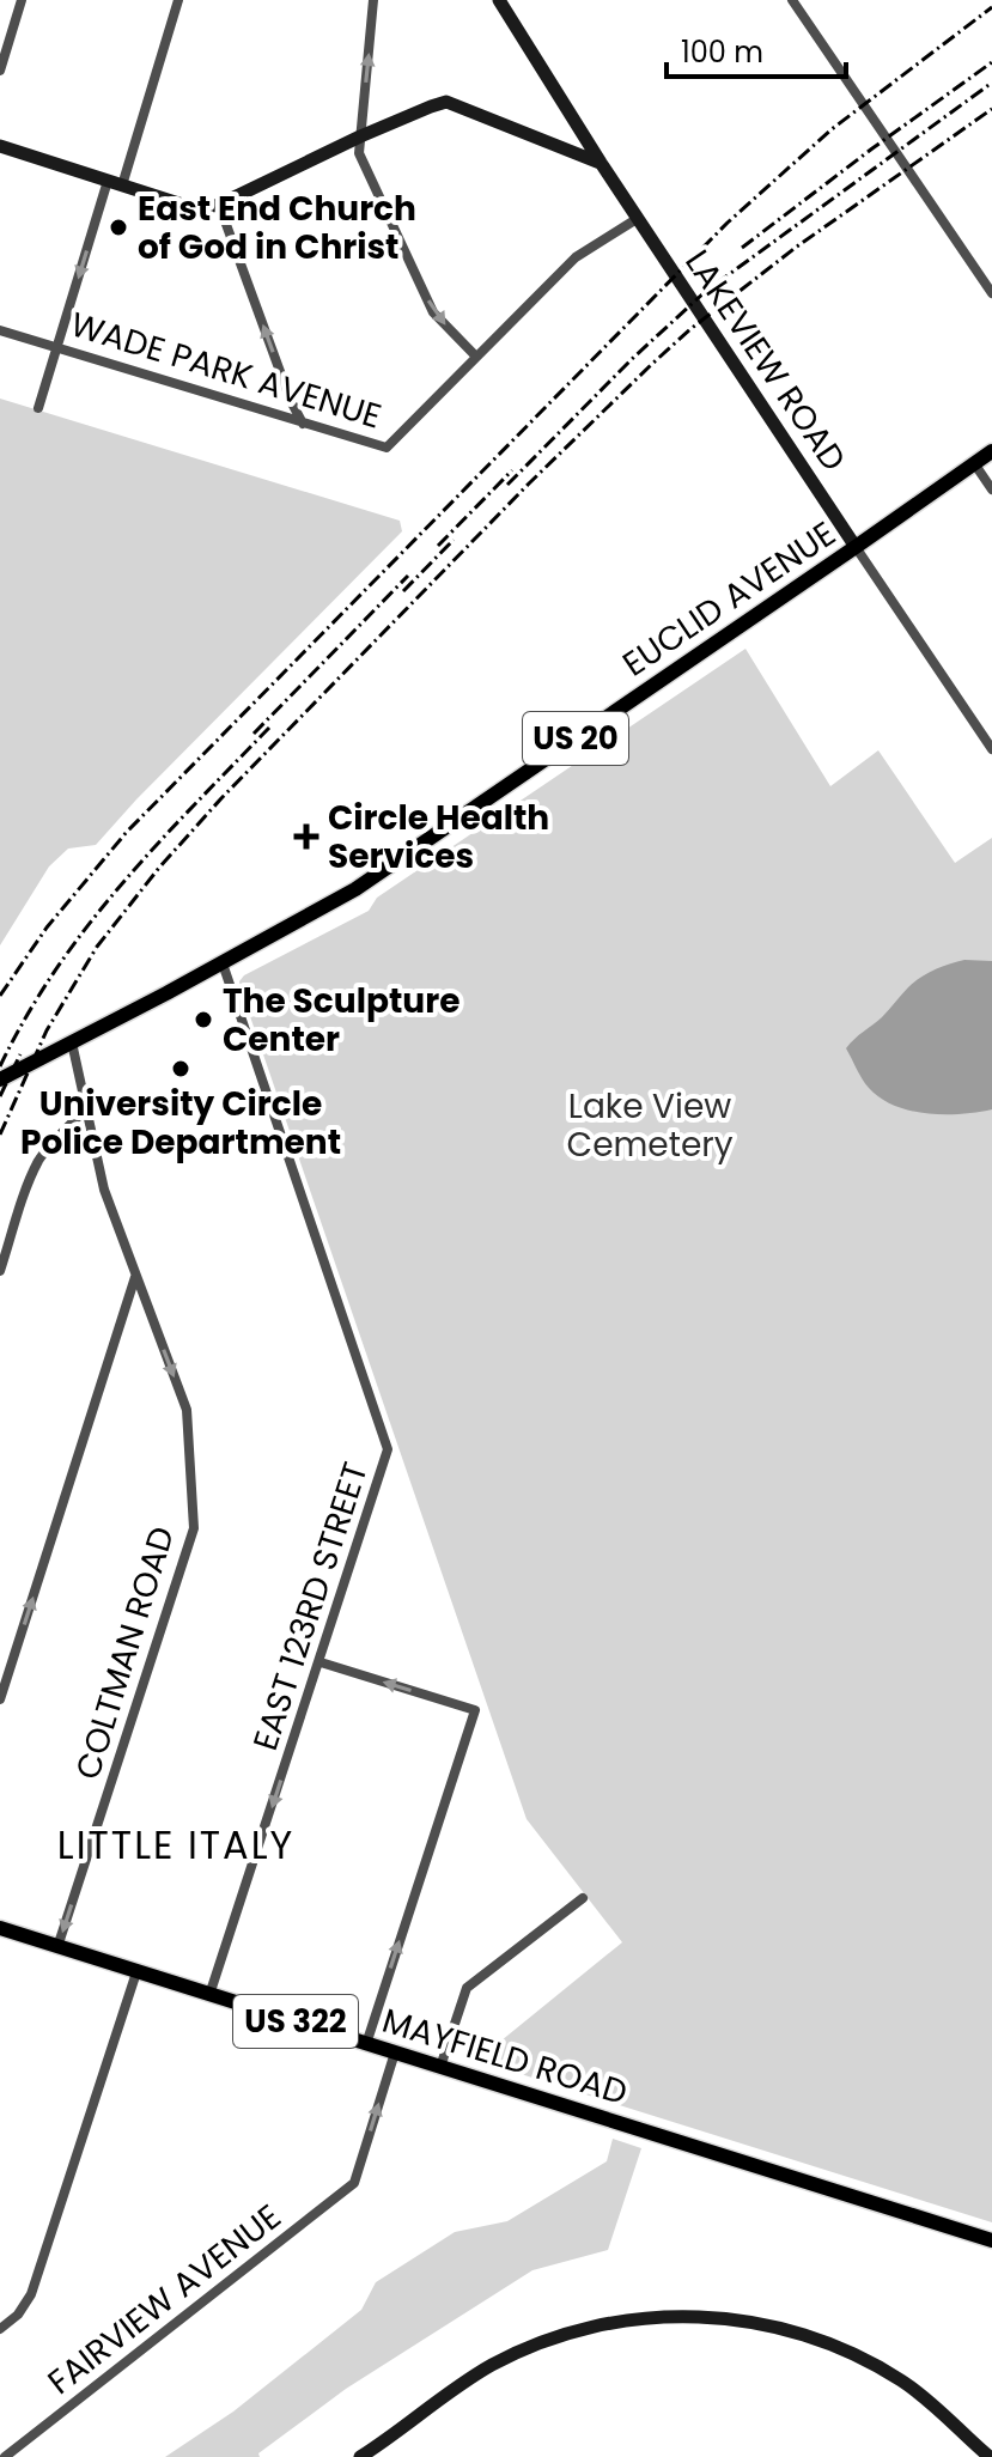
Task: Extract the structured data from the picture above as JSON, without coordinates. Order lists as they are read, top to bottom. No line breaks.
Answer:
{"streets":{"main road":["EUCLID AVENUE","US 20","US 322","MAYFIELD ROAD"],"street":["LAKEVIEW ROAD","WADE PARK AVENUE","EAST 123RD STREET","COLTMAN ROAD","FAIRVIEW AVENUE"]},"crossings":[["LAKEVIEW ROAD","WADE PARK AVENUE"],["LAKEVIEW ROAD","EUCLID AVENUE"],["EUCLID AVENUE","EAST 123RD STREET"],["EUCLID AVENUE","COLTMAN ROAD"],["EAST 123RD STREET","MAYFIELD ROAD"],["COLTMAN ROAD","MAYFIELD ROAD"],["MAYFIELD ROAD","FAIRVIEW AVENUE"]],"one_way":["COLTMAN ROAD","FAIRVIEW AVENUE"],"districts":["LITTLE ITALY"],"parks":["Lake View Cemetery"],"places":{"other":["East End Church of God in Christ","The Sculpture Center","University Circle Police Department"],"health":["Circle Health Services"]},"scale_bar":"100 m"}
